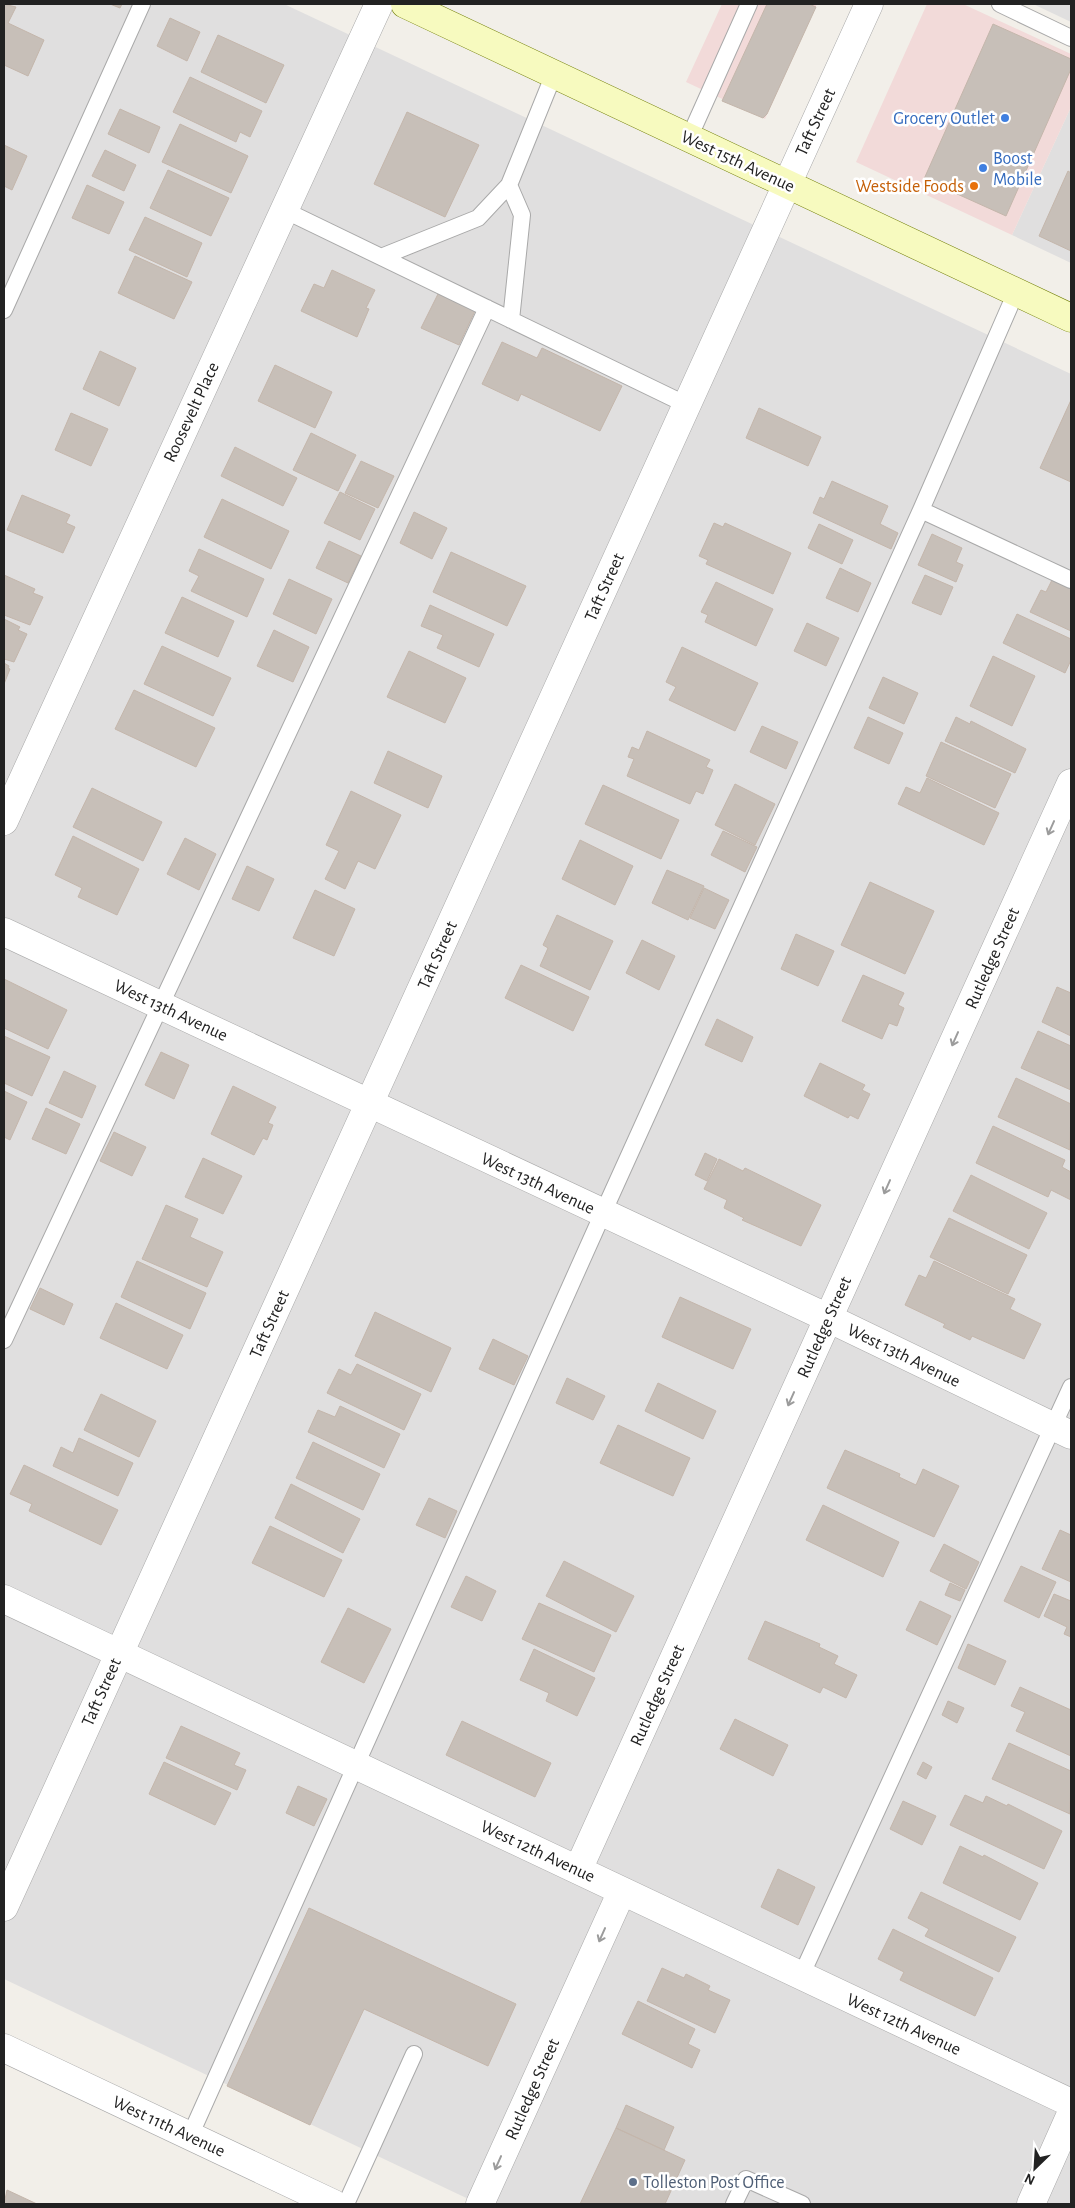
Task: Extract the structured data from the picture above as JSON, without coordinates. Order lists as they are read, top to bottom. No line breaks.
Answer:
{"streets":{"main road":["West 15th Avenue"],"street":["Taft Street","Roosevelt Place","Rutledge Street","West 13th Avenue","West 12th Avenue","West 11th Avenue"]},"crossings":[["Taft Street","West 15th Avenue"],["Taft Street","West 13th Avenue"],["Taft Street","West 12th Avenue"],["Rutledge Street","West 13th Avenue"],["Rutledge Street","West 12th Avenue"]],"one_way":["Rutledge Street"],"places":["Grocery Outlet","Boost Mobile","Westside Foods","Tolleston Post Office"],"north":"bottom left"}
